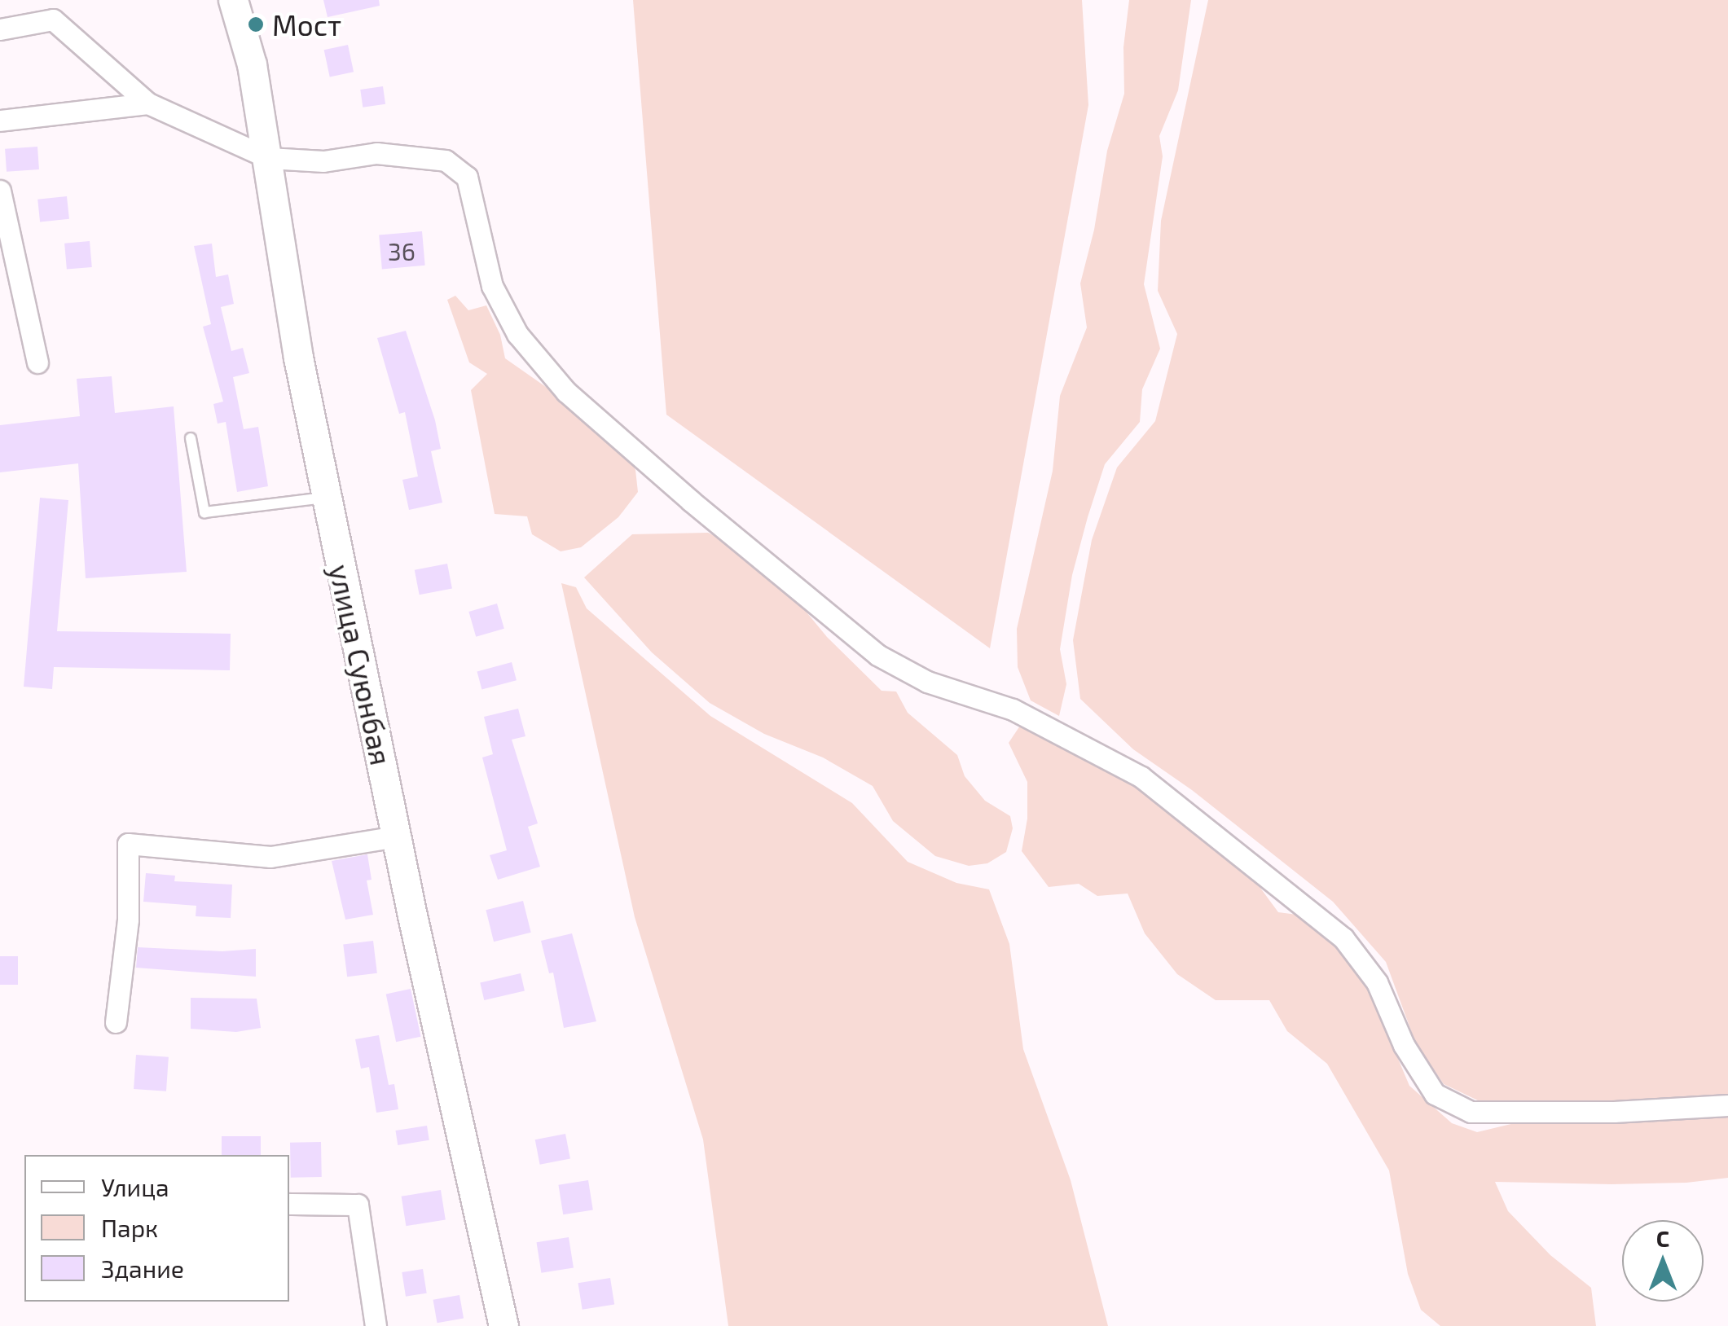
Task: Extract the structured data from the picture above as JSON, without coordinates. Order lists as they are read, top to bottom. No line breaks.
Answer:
{"streets":{"main road":["улица Суюнбая"]},"places":["Мост"],"house_numbers":["36"],"legend":["Улица","Парк","Здание"],"north":"top"}
